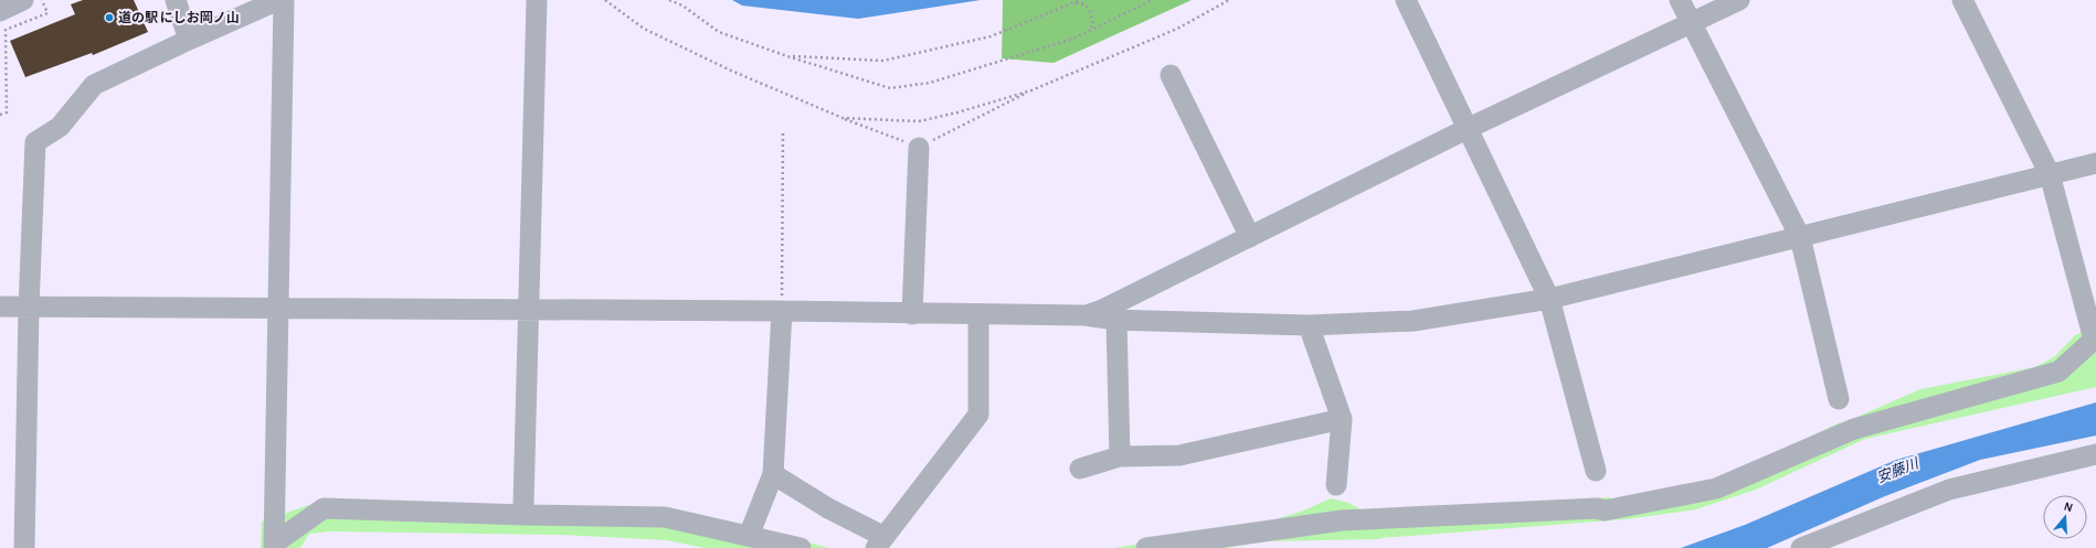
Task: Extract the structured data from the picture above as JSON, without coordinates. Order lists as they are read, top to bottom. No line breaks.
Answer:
{"water":["安藤川"],"places":["道の駅 にしお岡ノ山"],"north":"top"}
